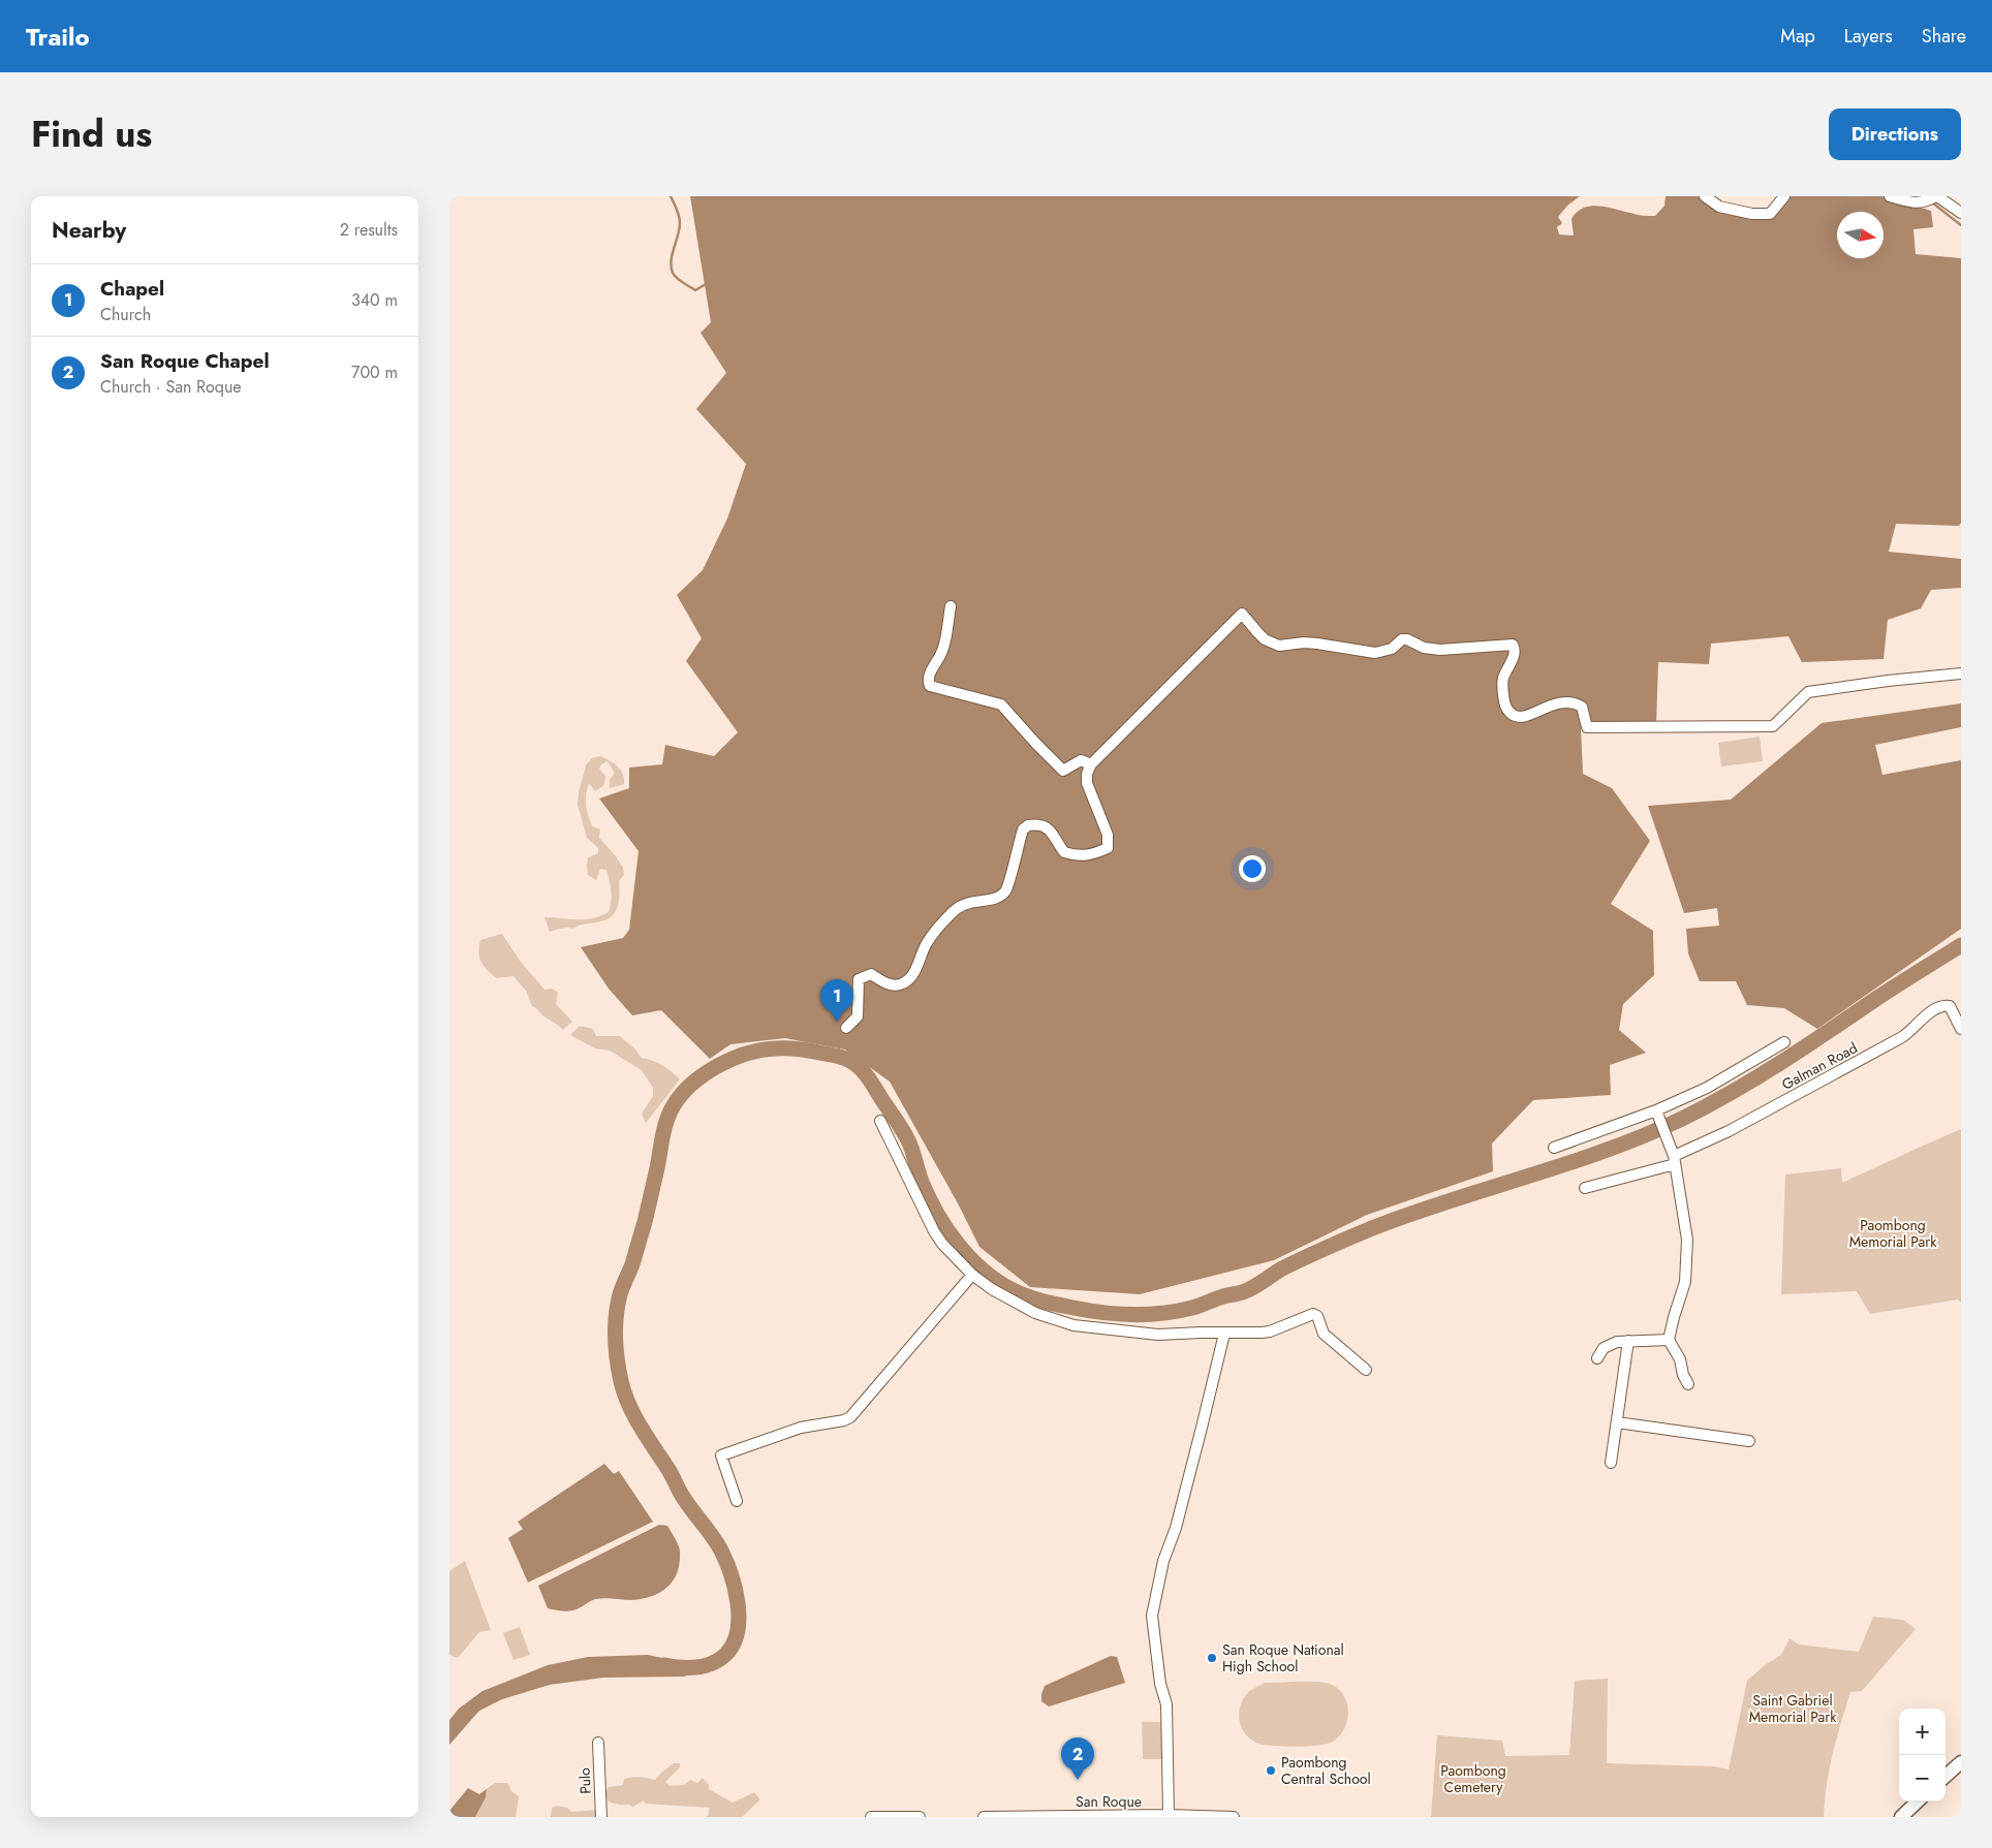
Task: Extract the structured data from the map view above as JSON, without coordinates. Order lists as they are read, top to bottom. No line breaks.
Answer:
{"streets":{"street":["Galman Road","Pulo","San Roque"]},"parks":["Paombong Memorial Park","Saint Gabriel Memorial Park","Paombong Cemetery"],"places":["San Roque National High School","Paombong Central School"],"north":"right","page":{"header":"Trailo","nav":["Map","Layers","Share"],"title":"Find us","buttons":"Directions","heading":["Nearby","2 results"],"list":[{"mark":"1","name":"Chapel","note":"Church","value":"340 m"},{"mark":"2","name":"San Roque Chapel","note":"Church · San Roque","value":"700 m"}],"pins":["1","2"],"map_buttons":["+","−"]}}
